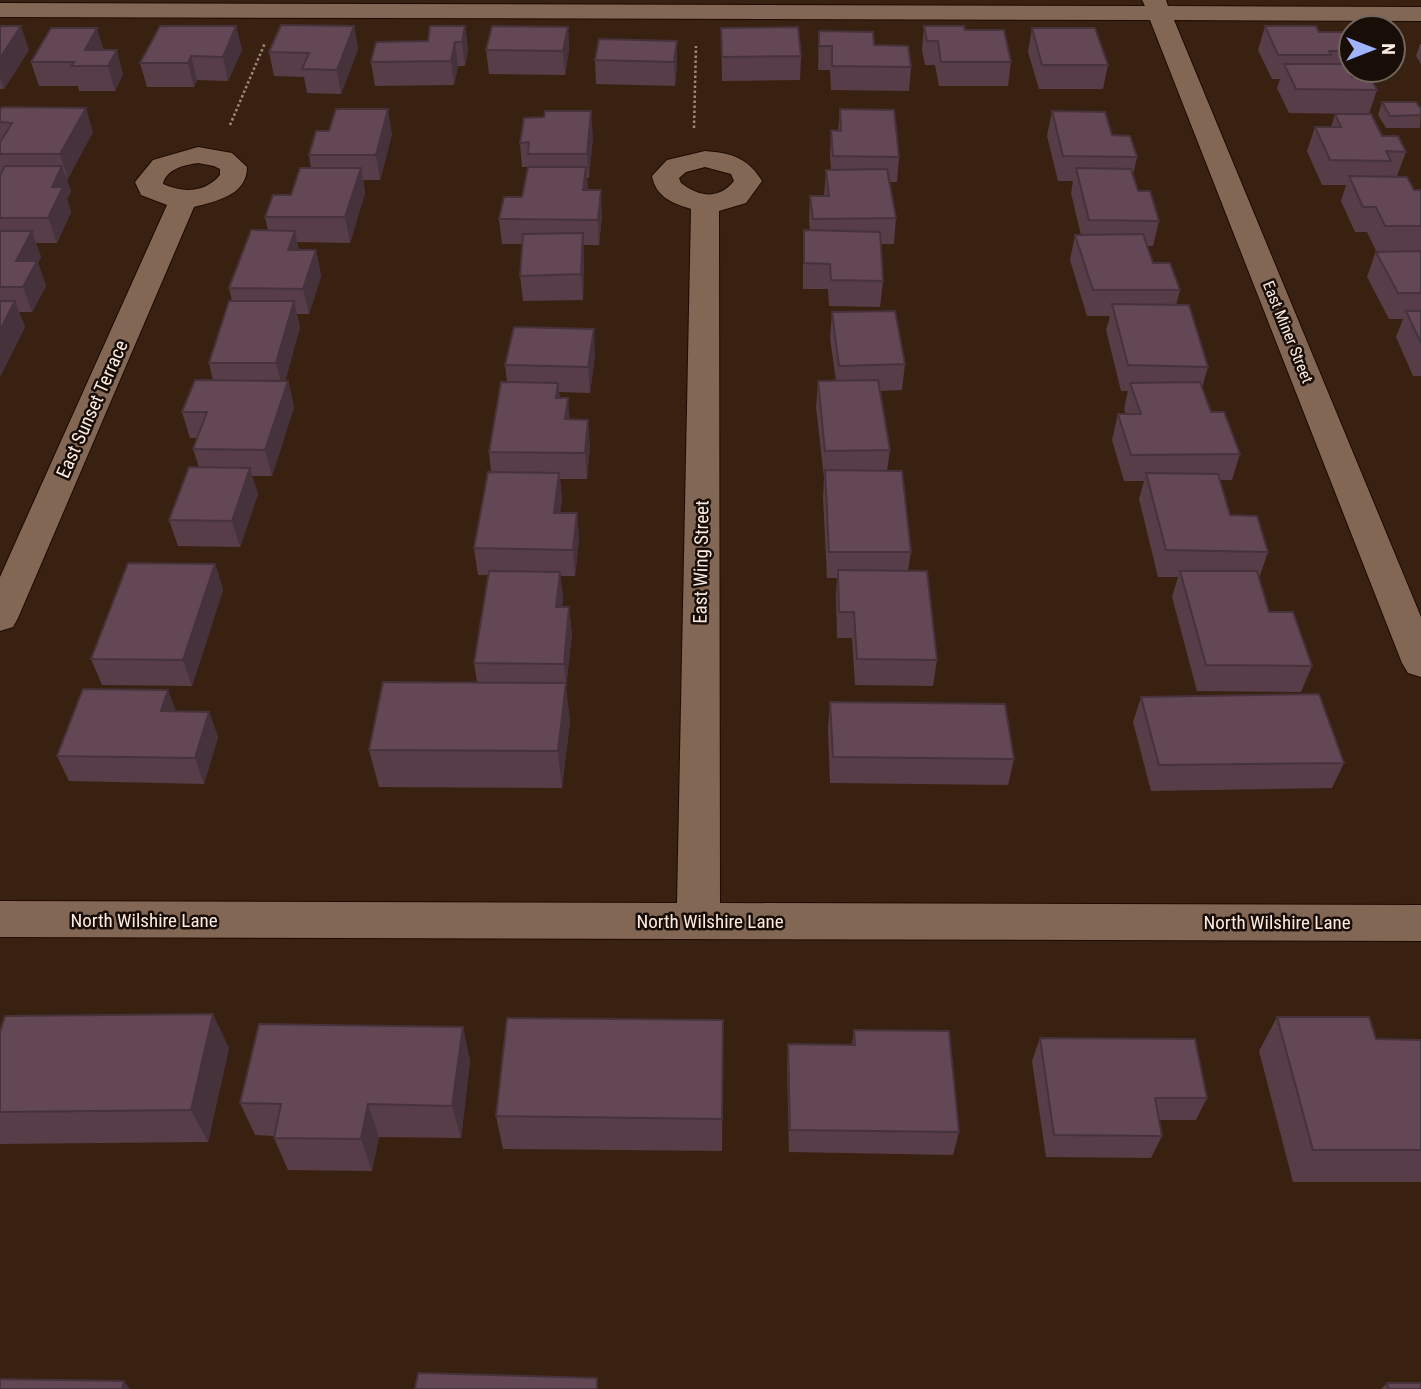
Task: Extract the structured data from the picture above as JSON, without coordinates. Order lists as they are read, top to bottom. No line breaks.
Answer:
{"streets":{"street":["East Miner Street","East Sunset Terrace","East Wing Street","North Wilshire Lane"]},"crossings":[["East Wing Street","North Wilshire Lane"]],"north":"right"}
